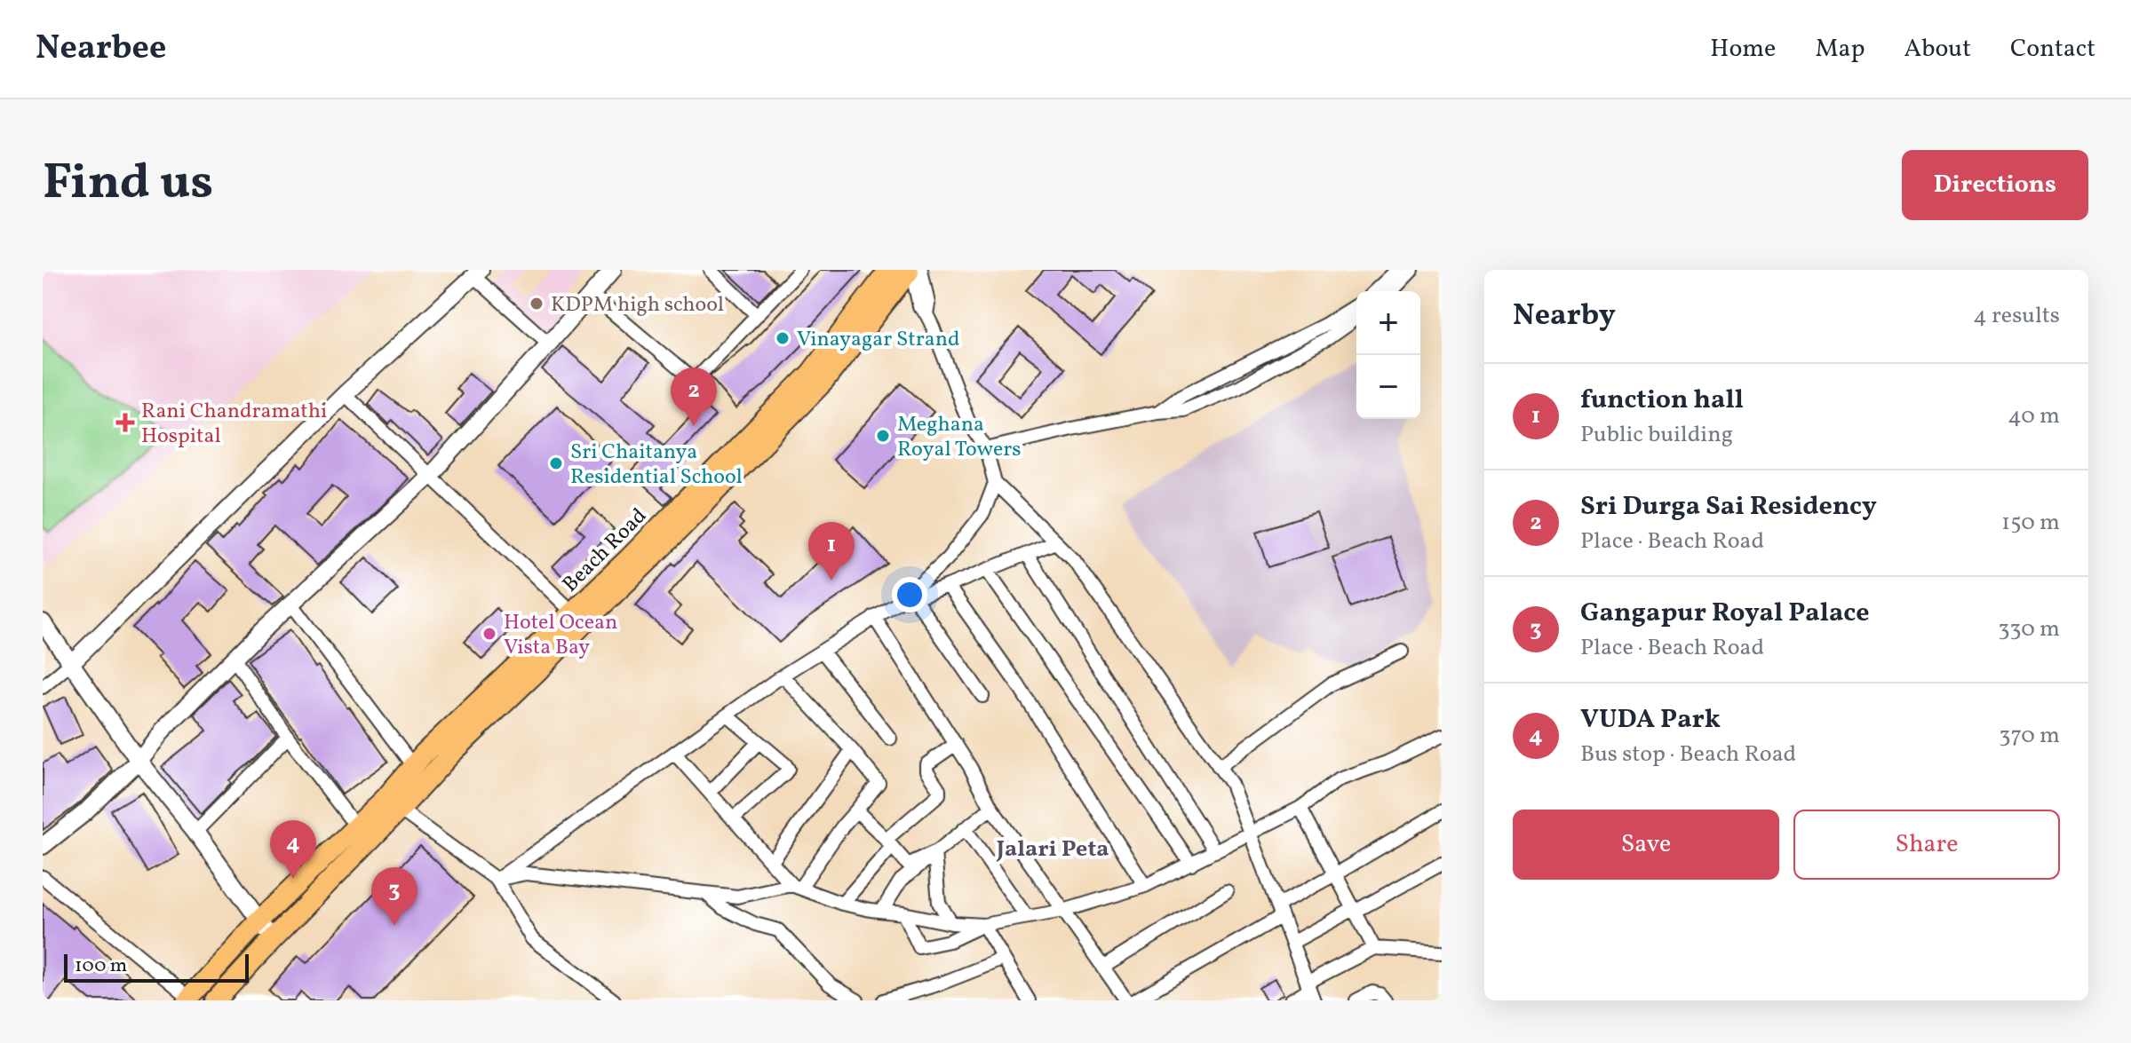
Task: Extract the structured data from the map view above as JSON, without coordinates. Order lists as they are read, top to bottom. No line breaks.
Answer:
{"streets":{"main road":["Beach Road"]},"districts":["Jalari Peta"],"places":{"other":["KDPM high school","Vinayagar Strand","Meghana Royal Towers","Sri Chaitanya Residential School","Hotel Ocean Vista Bay"],"health":["Rani Chandramathi Hospital"]},"scale_bar":"100 m","page":{"header":"Nearbee","nav":["Home","Map","About","Contact"],"title":"Find us","buttons":["Directions",["Save","Share"]],"heading":["Nearby","4 results"],"map_buttons":["+","−"],"list":[{"mark":"1","name":"function hall","note":"Public building","value":"40 m"},{"mark":"2","name":"Sri Durga Sai Residency","note":"Place · Beach Road","value":"150 m"},{"mark":"3","name":"Gangapur Royal Palace","note":"Place · Beach Road","value":"330 m"},{"mark":"4","name":"VUDA Park","note":"Bus stop · Beach Road","value":"370 m"}],"pins":["2","1","4","3"],"scale":"100 m"}}
